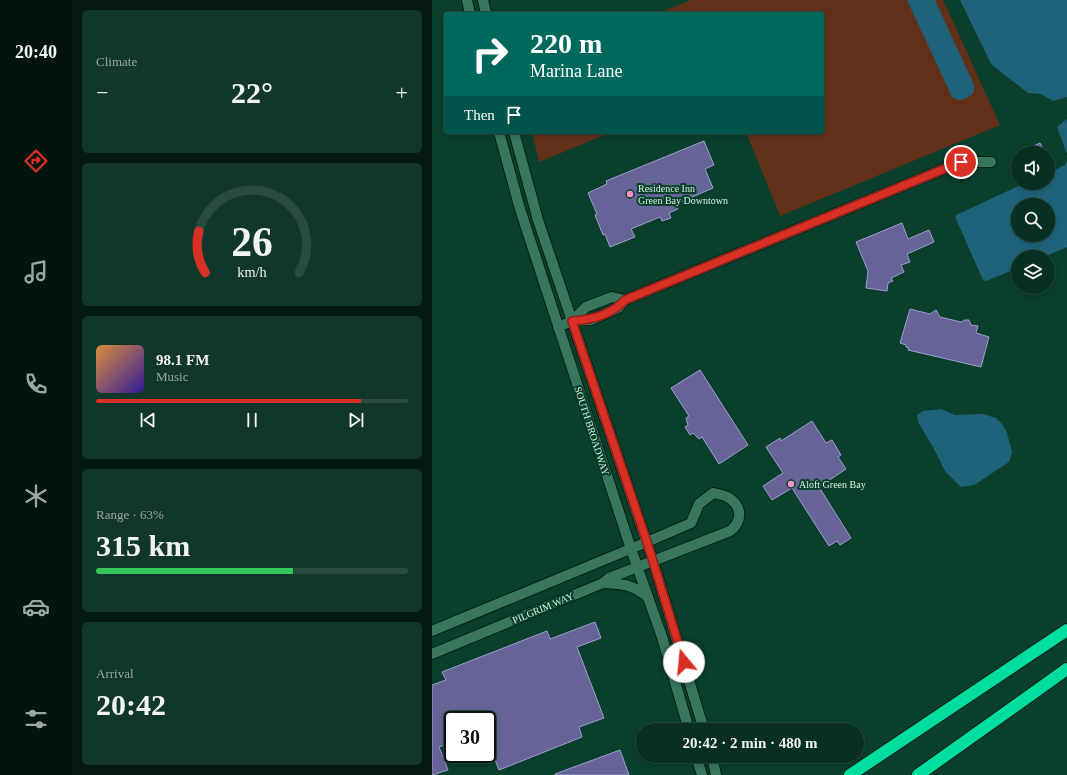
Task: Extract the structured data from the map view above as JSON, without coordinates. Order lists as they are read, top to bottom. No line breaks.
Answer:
{"streets":{"street":["SOUTH BROADWAY","PILGRIM WAY"]},"crossings":[["SOUTH BROADWAY","PILGRIM WAY"]],"places":["Residence Inn Green Bay Downtown","Aloft Green Bay"],"page":{"tabs":"20:40","tile":["Climate",["Range · 63%","315 km"],["Arrival","20:42"]],"turn":["220 m","Marina Lane"],"heat":["−","22°","+"],"then":"Then","song":["98.1 FM","Music"],"limit":"30","trip":"20:42 · 2 min · 480 m","gauge":["26","km/h"]}}
